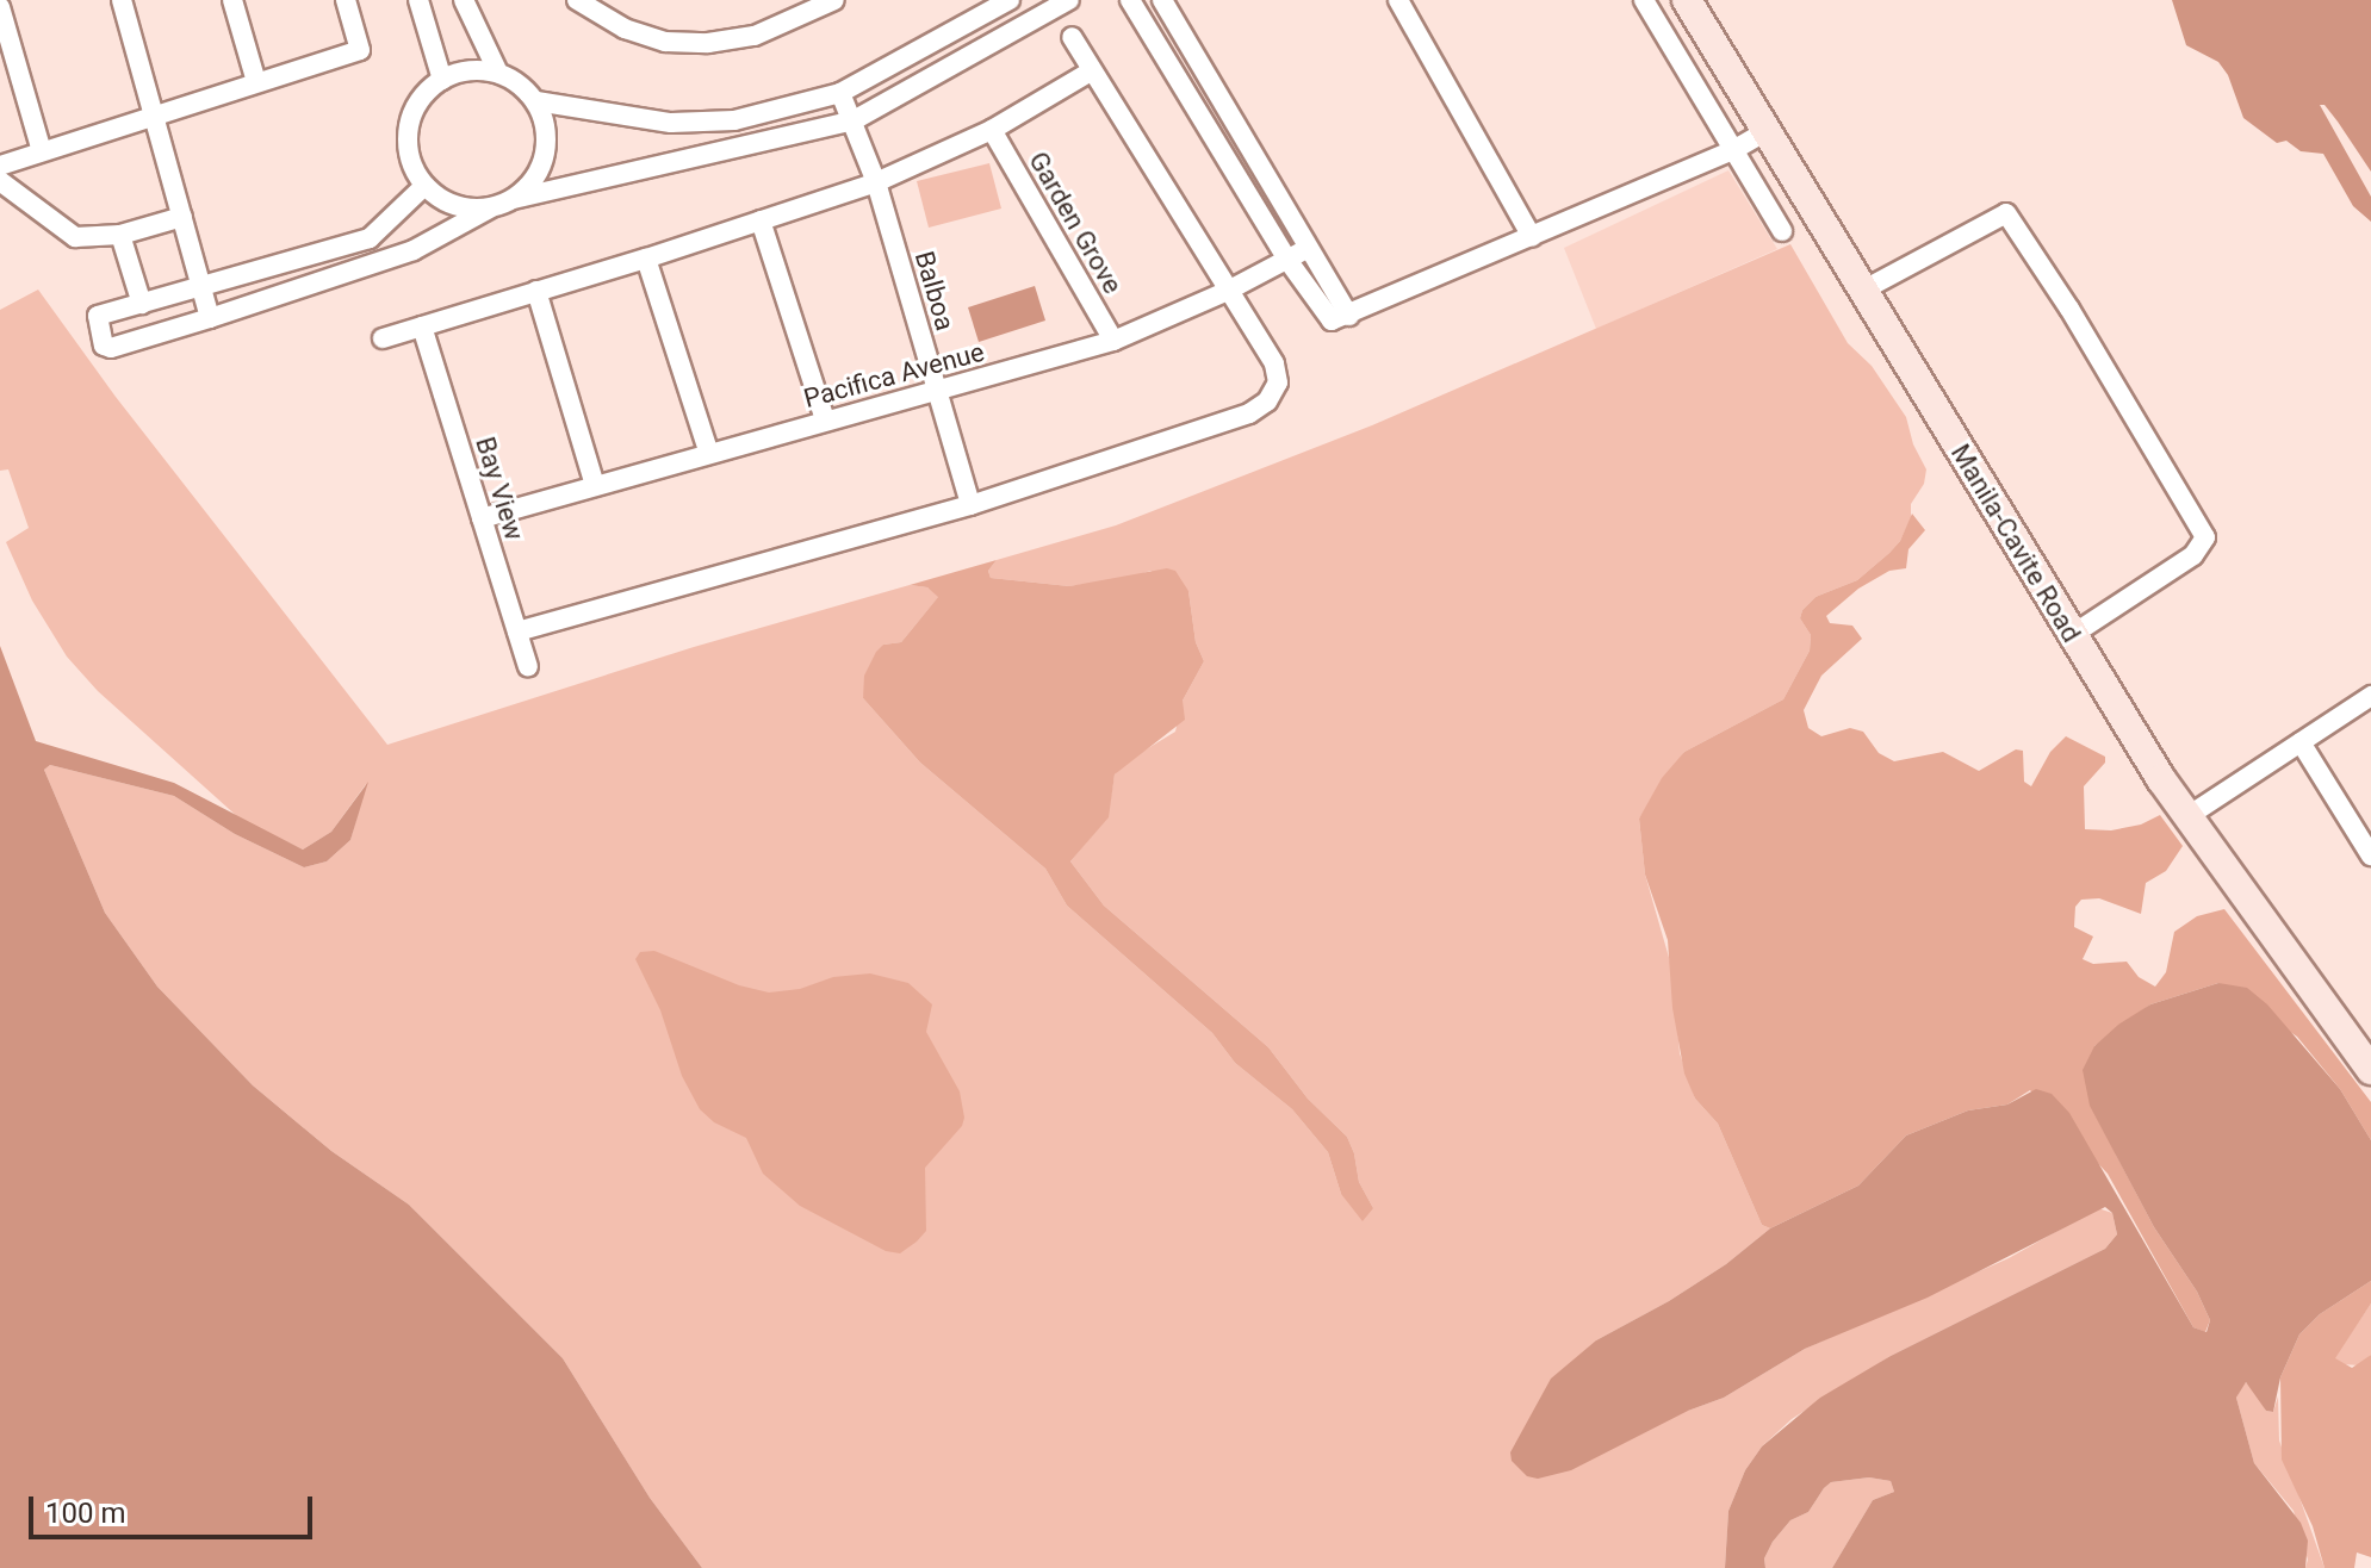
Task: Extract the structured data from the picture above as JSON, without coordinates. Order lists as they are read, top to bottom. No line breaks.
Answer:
{"streets":{"main road":["Manila-Cavite Road"],"street":["Garden Grove","Balboa","Pacifica Avenue","Bay View"]},"crossings":[["Garden Grove","Pacifica Avenue"],["Balboa","Pacifica Avenue"],["Pacifica Avenue","Bay View"]],"scale_bar":"100 m"}
